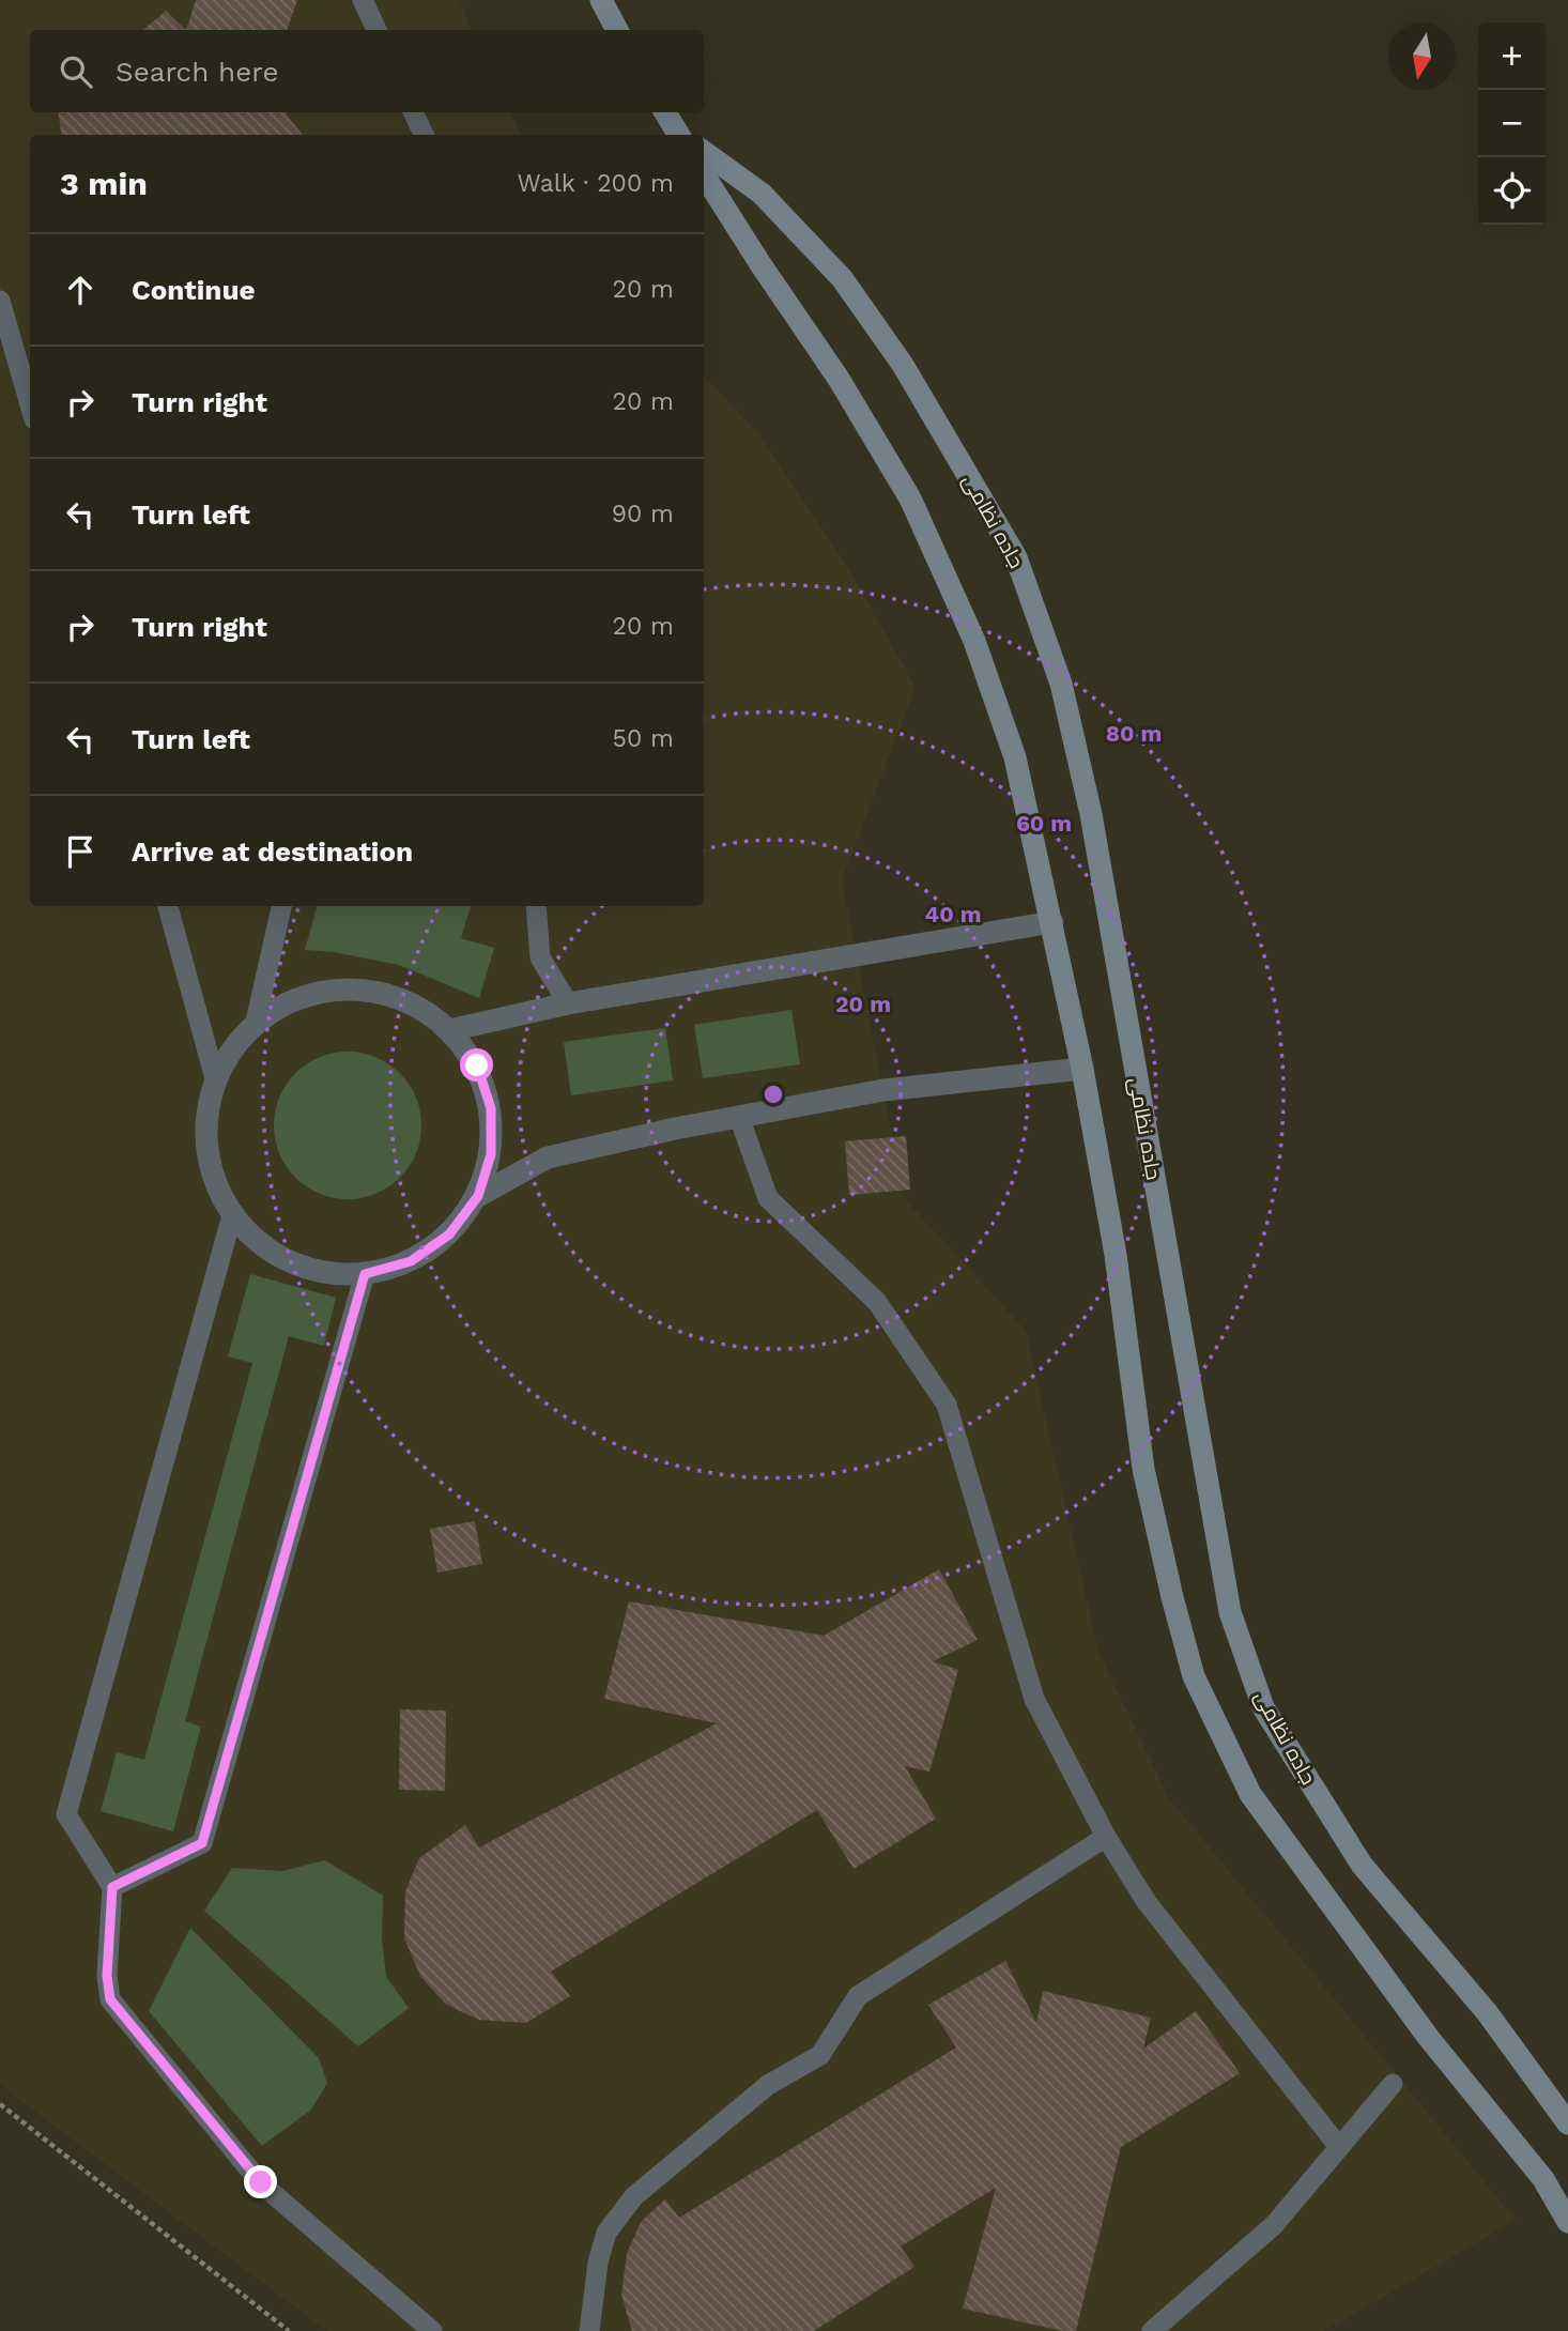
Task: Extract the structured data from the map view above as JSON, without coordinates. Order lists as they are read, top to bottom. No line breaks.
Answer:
{"streets":{"main road":["جاده نظامی"]},"north":"bottom","page":{"map_buttons":["+","−"],"search":"Search here","heading":["3 min","Walk · 200 m"],"list":[["Continue","20 m"],["Turn right","20 m"],["Turn left","90 m"],["Turn right","20 m"],["Turn left","50 m"],"Arrive at destination"]},"rings":["80 m","60 m","40 m","20 m"]}
